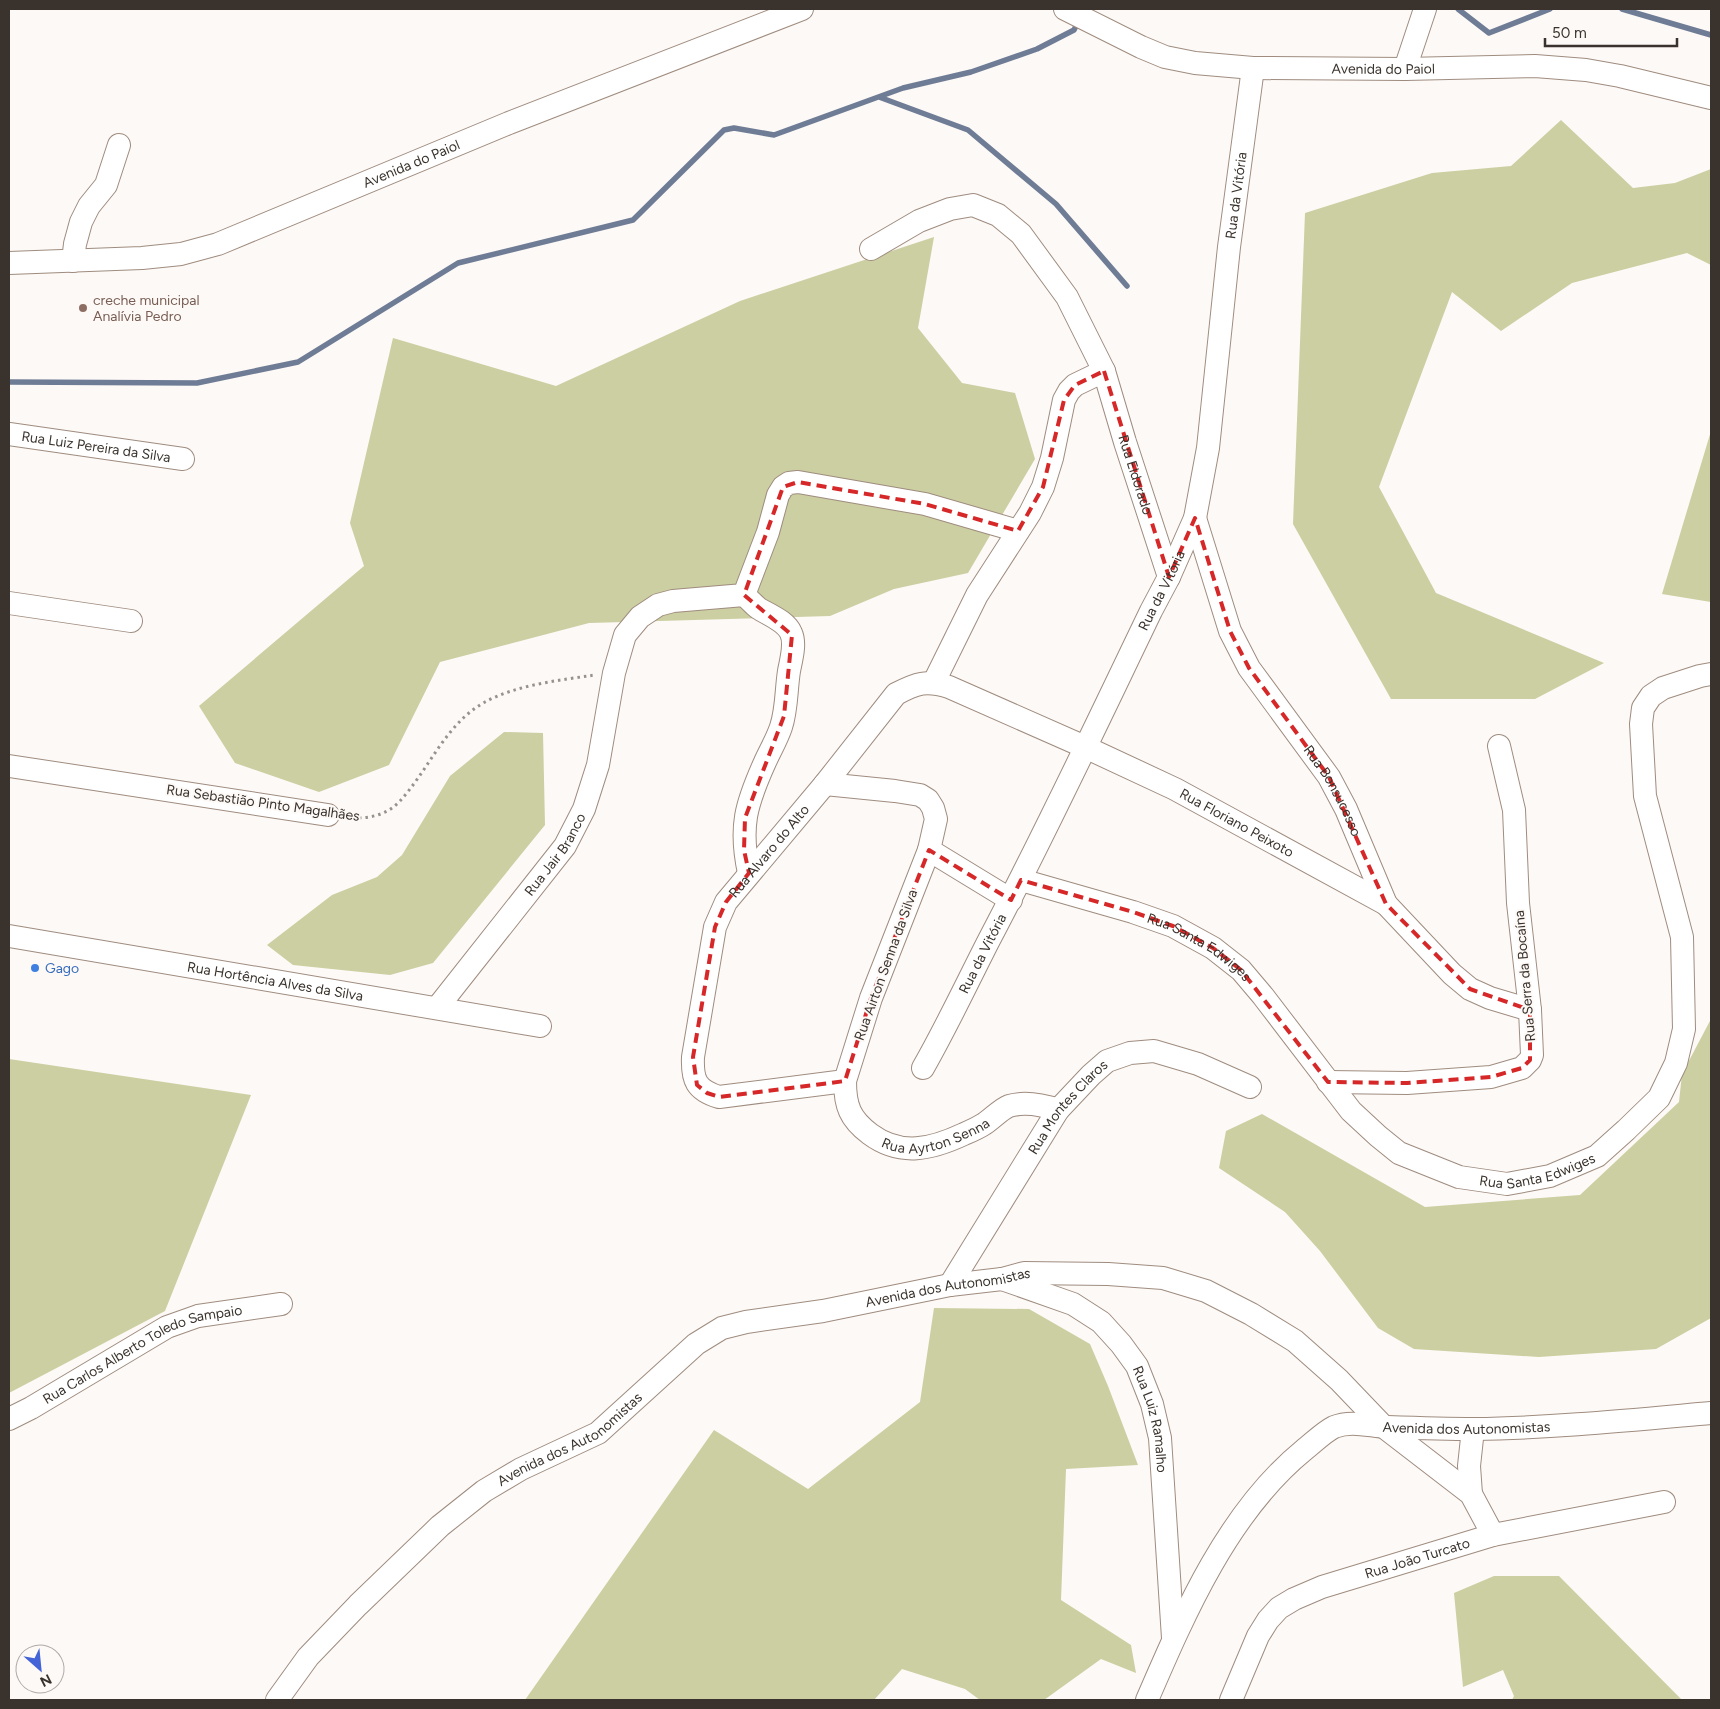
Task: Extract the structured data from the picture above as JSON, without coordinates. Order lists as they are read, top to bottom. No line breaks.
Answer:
{"streets":{"street":["Avenida do Paiol","Rua da Vitória","Rua Luiz Pereira da Silva","Rua Eldorado","Rua Bonsucesso","Rua Sebastião Pinto Magalhães","Rua Floriano Peixoto","Rua Alvaro do Alto","Rua Jair Branco","Rua Santa Edwiges","Rua Airton Senna da Silva","Rua Serra da Bocaína","Rua Hortência Alves da Silva","Rua Montes Claros","Rua Ayrton Senna","Avenida dos Autonomistas","Rua Carlos Alberto Toledo Sampaio","Rua Luiz Ramalho","Rua João Turcato"]},"crossings":[["Avenida do Paiol","Rua da Vitória"],["Rua da Vitória","Rua Eldorado"],["Rua da Vitória","Rua Bonsucesso"],["Rua da Vitória","Rua Floriano Peixoto"],["Rua da Vitória","Rua Santa Edwiges"],["Rua Bonsucesso","Rua Floriano Peixoto"],["Rua Bonsucesso","Rua Serra da Bocaína"],["Rua Sebastião Pinto Magalhães","Rua Jair Branco"],["Rua Alvaro do Alto","Rua Airton Senna da Silva"],["Rua Alvaro do Alto","Rua Ayrton Senna"],["Rua Jair Branco","Rua Hortência Alves da Silva"],["Rua Santa Edwiges","Rua Airton Senna da Silva"],["Rua Santa Edwiges","Rua Serra da Bocaína"],["Rua Airton Senna da Silva","Rua Ayrton Senna"],["Rua Montes Claros","Rua Ayrton Senna"],["Rua Montes Claros","Avenida dos Autonomistas"],["Avenida dos Autonomistas","Rua Luiz Ramalho"]],"places":["creche municipal Analívia Pedro","Gago"],"scale_bar":"50 m","north":"bottom right"}
